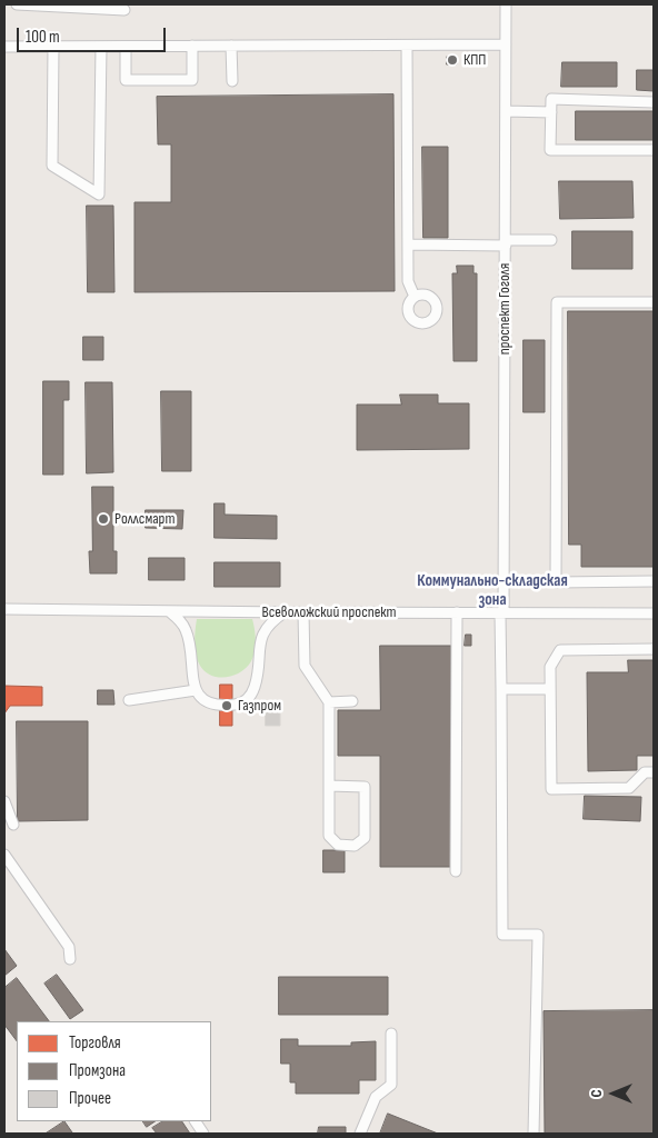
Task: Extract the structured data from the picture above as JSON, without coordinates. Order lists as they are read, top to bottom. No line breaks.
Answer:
{"streets":{"street":["проспект Гоголя","Всеволожский проспект"]},"crossings":[["проспект Гоголя","Всеволожский проспект"]],"districts":["Коммунально-складская зона"],"places":["КПП","Роллсмарт","Газпром"],"legend":["Торговля","Промзона","Прочее"],"scale_bar":"100 m","north":"left"}
